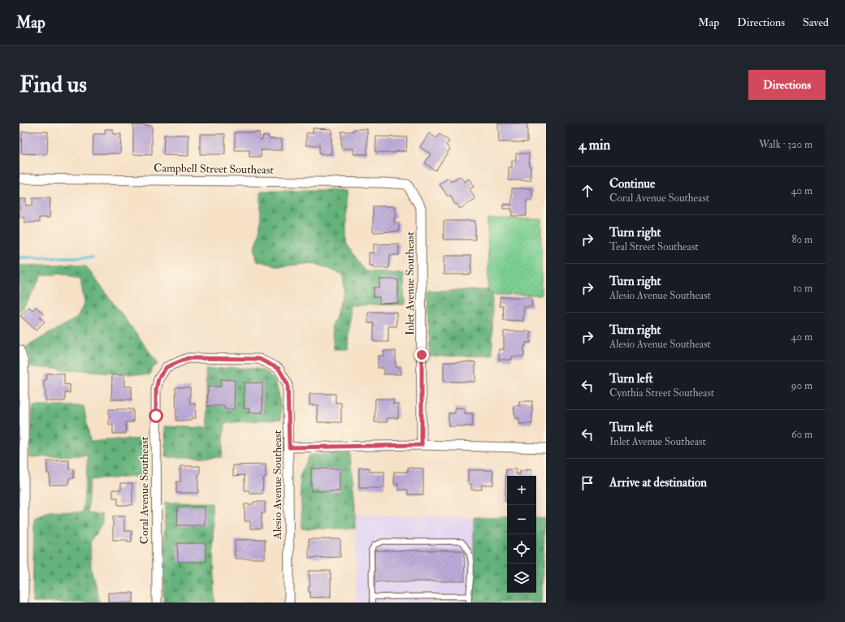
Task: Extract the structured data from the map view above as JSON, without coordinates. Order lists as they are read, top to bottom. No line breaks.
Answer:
{"streets":{"street":["Campbell Street Southeast","Inlet Avenue Southeast","Alesio Avenue Southeast","Coral Avenue Southeast"]},"crossings":[["Campbell Street Southeast","Inlet Avenue Southeast"],["Alesio Avenue Southeast","Coral Avenue Southeast"]],"page":{"header":"Map","nav":["Map","Directions","Saved"],"buttons":"Directions","title":"Find us","heading":["4 min","Walk · 320 m"],"list":[["Continue","Coral Avenue Southeast","40 m"],["Turn right","Teal Street Southeast","80 m"],["Turn right","Alesio Avenue Southeast","10 m"],["Turn right","Alesio Avenue Southeast","40 m"],["Turn left","Cynthia Street Southeast","90 m"],["Turn left","Inlet Avenue Southeast","60 m"],"Arrive at destination"],"map_buttons":["+","−"]}}
